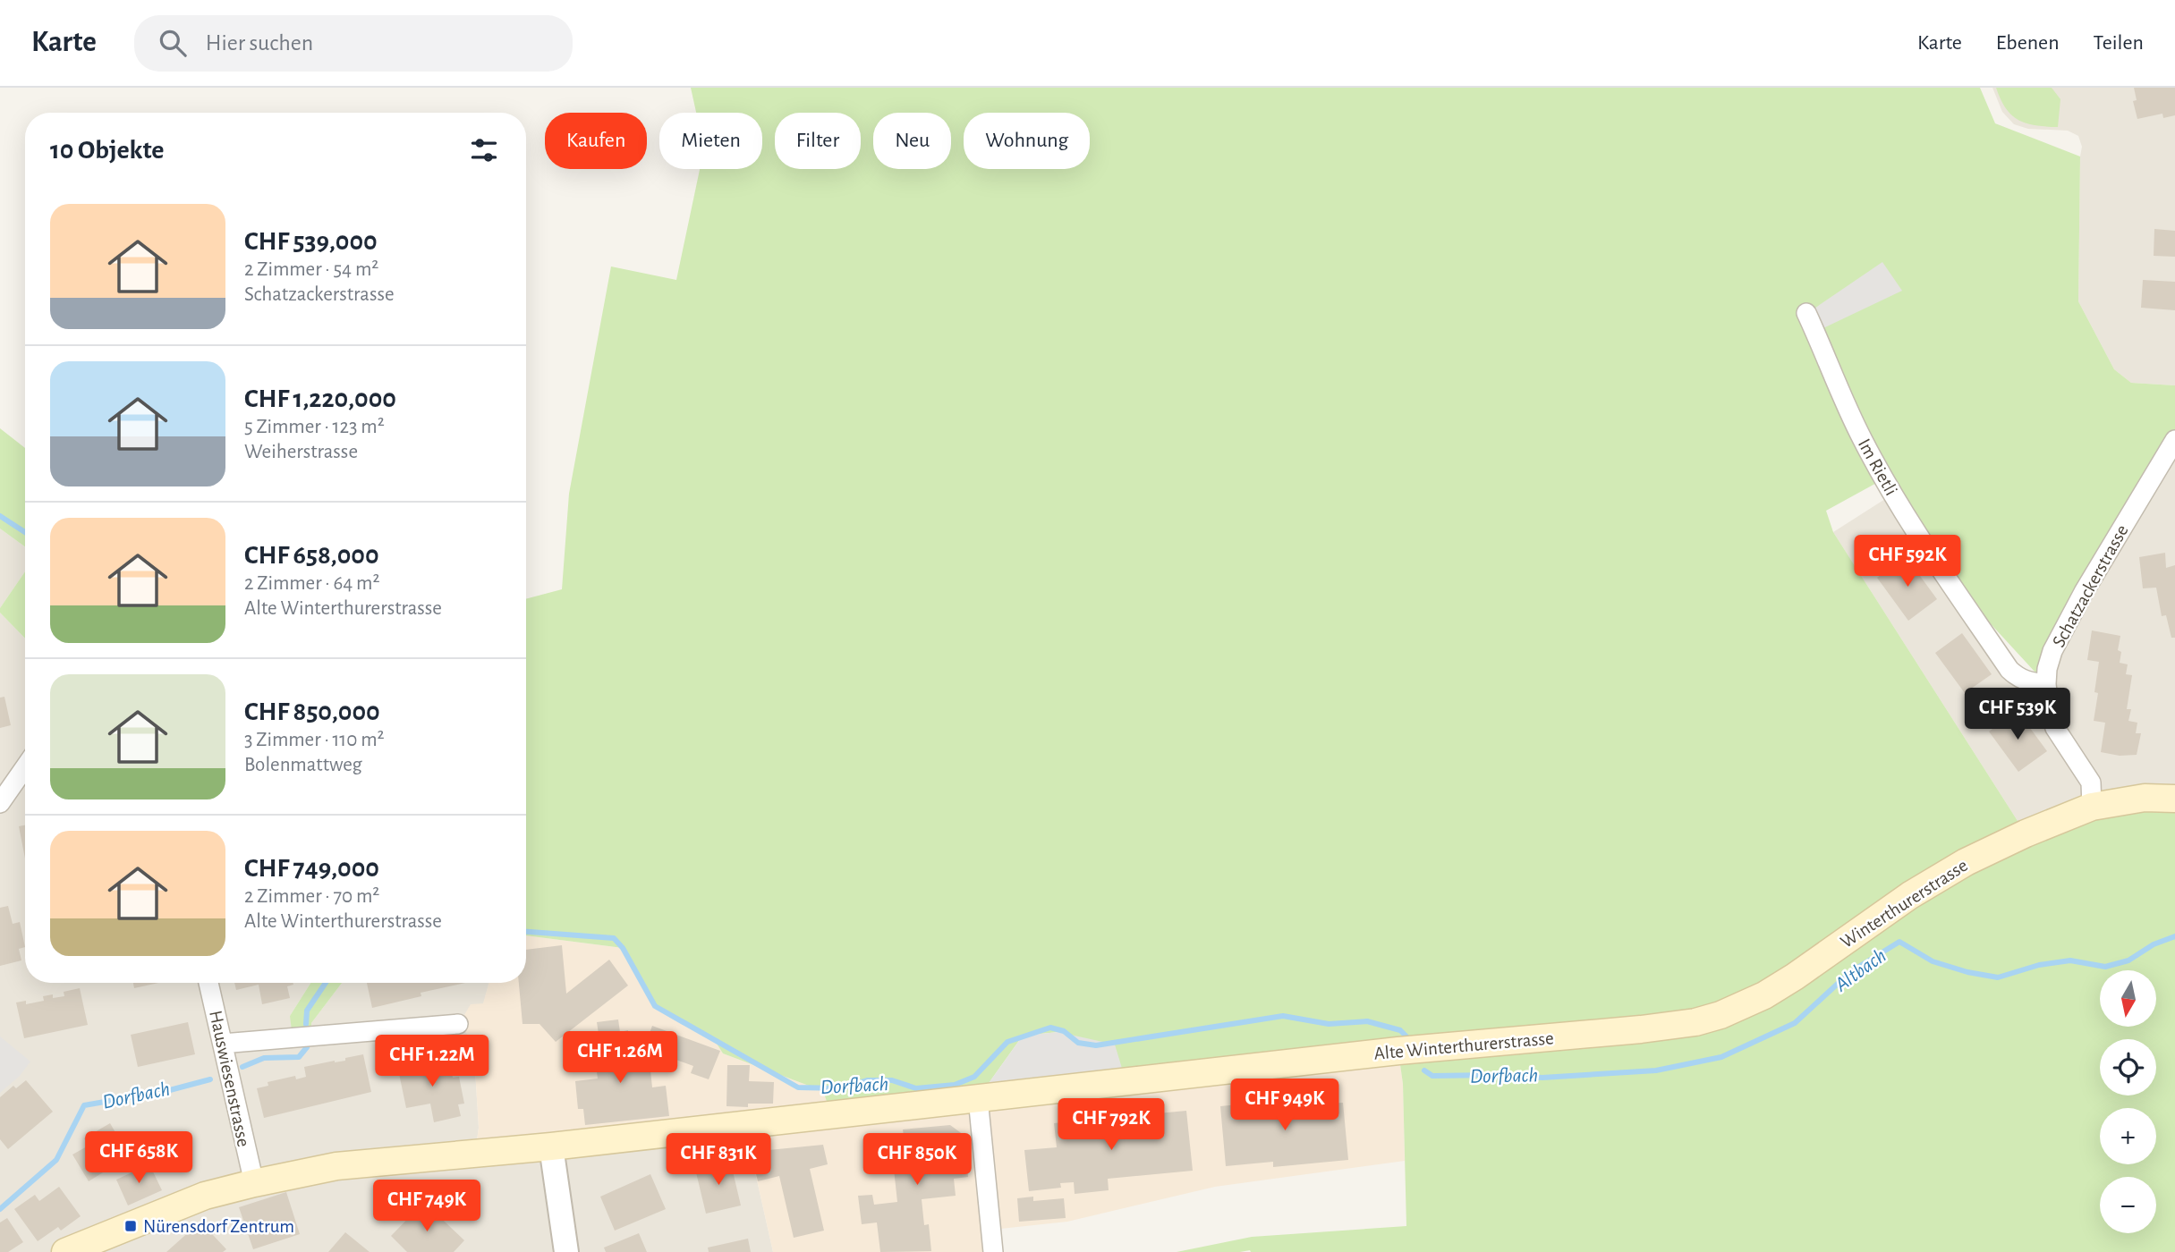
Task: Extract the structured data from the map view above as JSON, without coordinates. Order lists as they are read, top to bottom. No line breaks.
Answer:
{"streets":{"main road":["Winterthurerstrasse","Alte Winterthurerstrasse"],"street":["Im Rietli","Schatzackerstrasse","Hauswiesenstrasse"]},"crossings":[["Im Rietli","Schatzackerstrasse"],["Schatzackerstrasse","Winterthurerstrasse"],["Winterthurerstrasse","Alte Winterthurerstrasse"],["Alte Winterthurerstrasse","Hauswiesenstrasse"]],"water":["Altbach","Dorfbach"],"places":{"transit":["Nürensdorf Zentrum"]},"north":"bottom","page":{"header":"Karte","search":"Hier suchen","nav":["Karte","Ebenen","Teilen"],"chip":["Kaufen","Mieten","Filter","Neu","Wohnung"],"heading":"10 Objekte","list":[{"name":"CHF 539,000","note":"2 Zimmer · 54 m² · Schatzackerstrasse"},{"name":"CHF 1,220,000","note":"5 Zimmer · 123 m² · Weiherstrasse"},{"name":"CHF 658,000","note":"2 Zimmer · 64 m² · Alte Winterthurerstrasse"},{"name":"CHF 850,000","note":"3 Zimmer · 110 m² · Bolenmattweg"},{"name":"CHF 749,000","note":"2 Zimmer · 70 m² · Alte Winterthurerstrasse"}],"price":["CHF 592K","CHF 539K","CHF 1.26M","CHF 1.22M","CHF 949K","CHF 792K","CHF 658K","CHF 831K","CHF 850K","CHF 749K"],"map_buttons":["+","−"]}}
